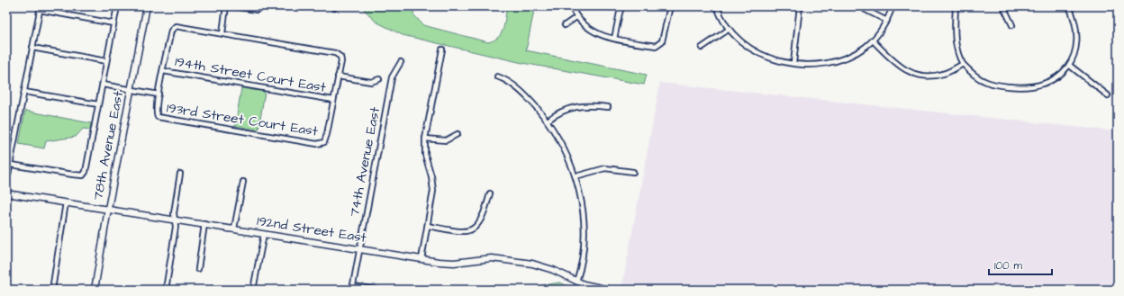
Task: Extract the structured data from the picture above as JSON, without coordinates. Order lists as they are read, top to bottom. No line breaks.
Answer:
{"streets":{"street":["194th Street Court East","193rd Street Court East","78th Avenue East","74th Avenue East","192nd Street East"]},"crossings":[["194th Street Court East","193rd Street Court East"],["78th Avenue East","192nd Street East"],["74th Avenue East","192nd Street East"]],"scale_bar":"100 m"}
